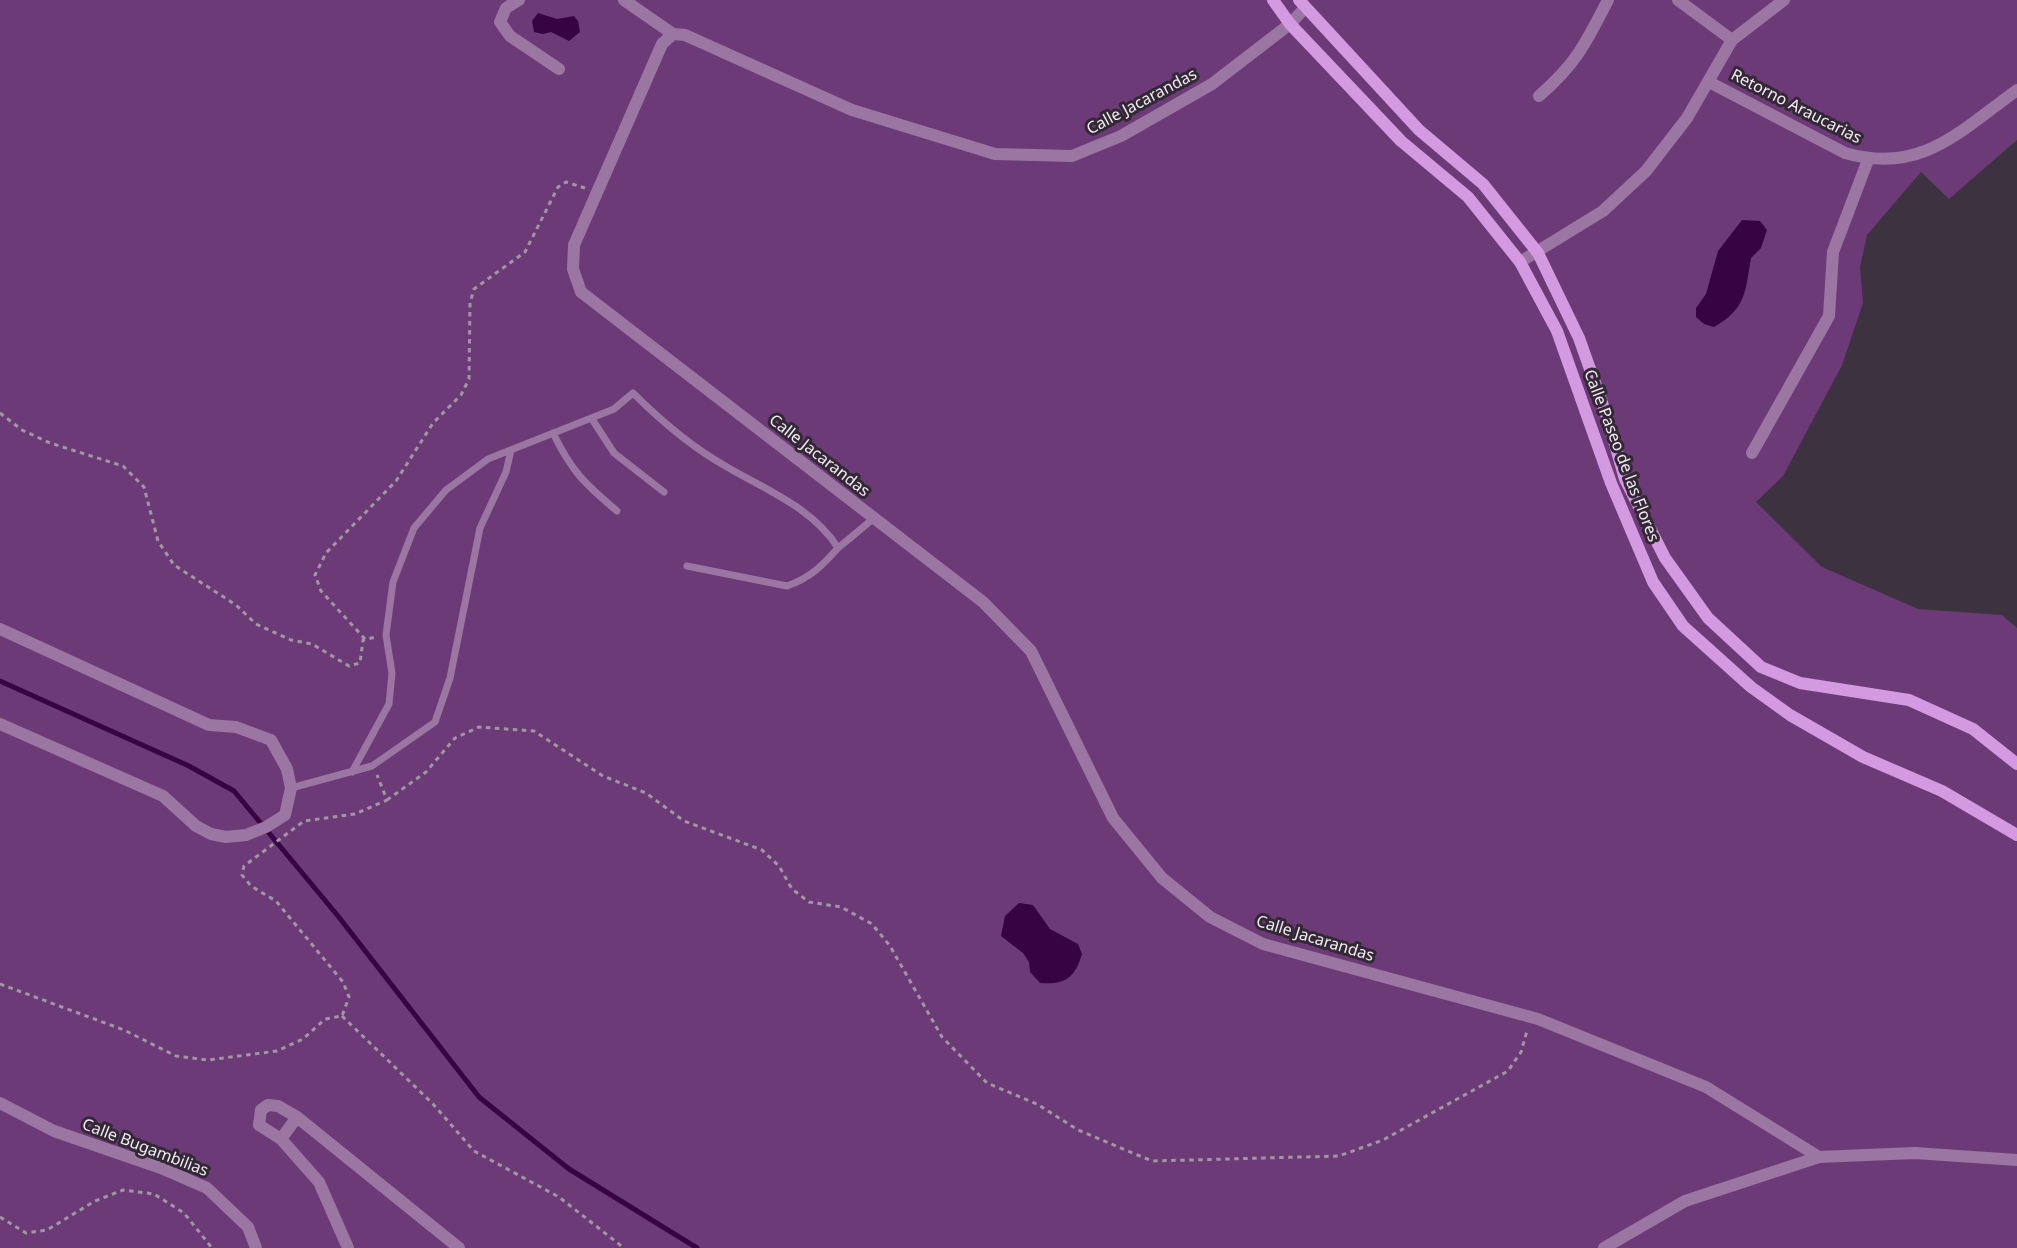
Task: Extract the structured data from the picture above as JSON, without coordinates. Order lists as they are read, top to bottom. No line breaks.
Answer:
{"streets":{"street":["Calle Jacarandas","Retorno Araucarias","Calle Paseo de las Flores","Calle Bugambilias"]},"crossings":[["Calle Jacarandas","Calle Paseo de las Flores"]]}
